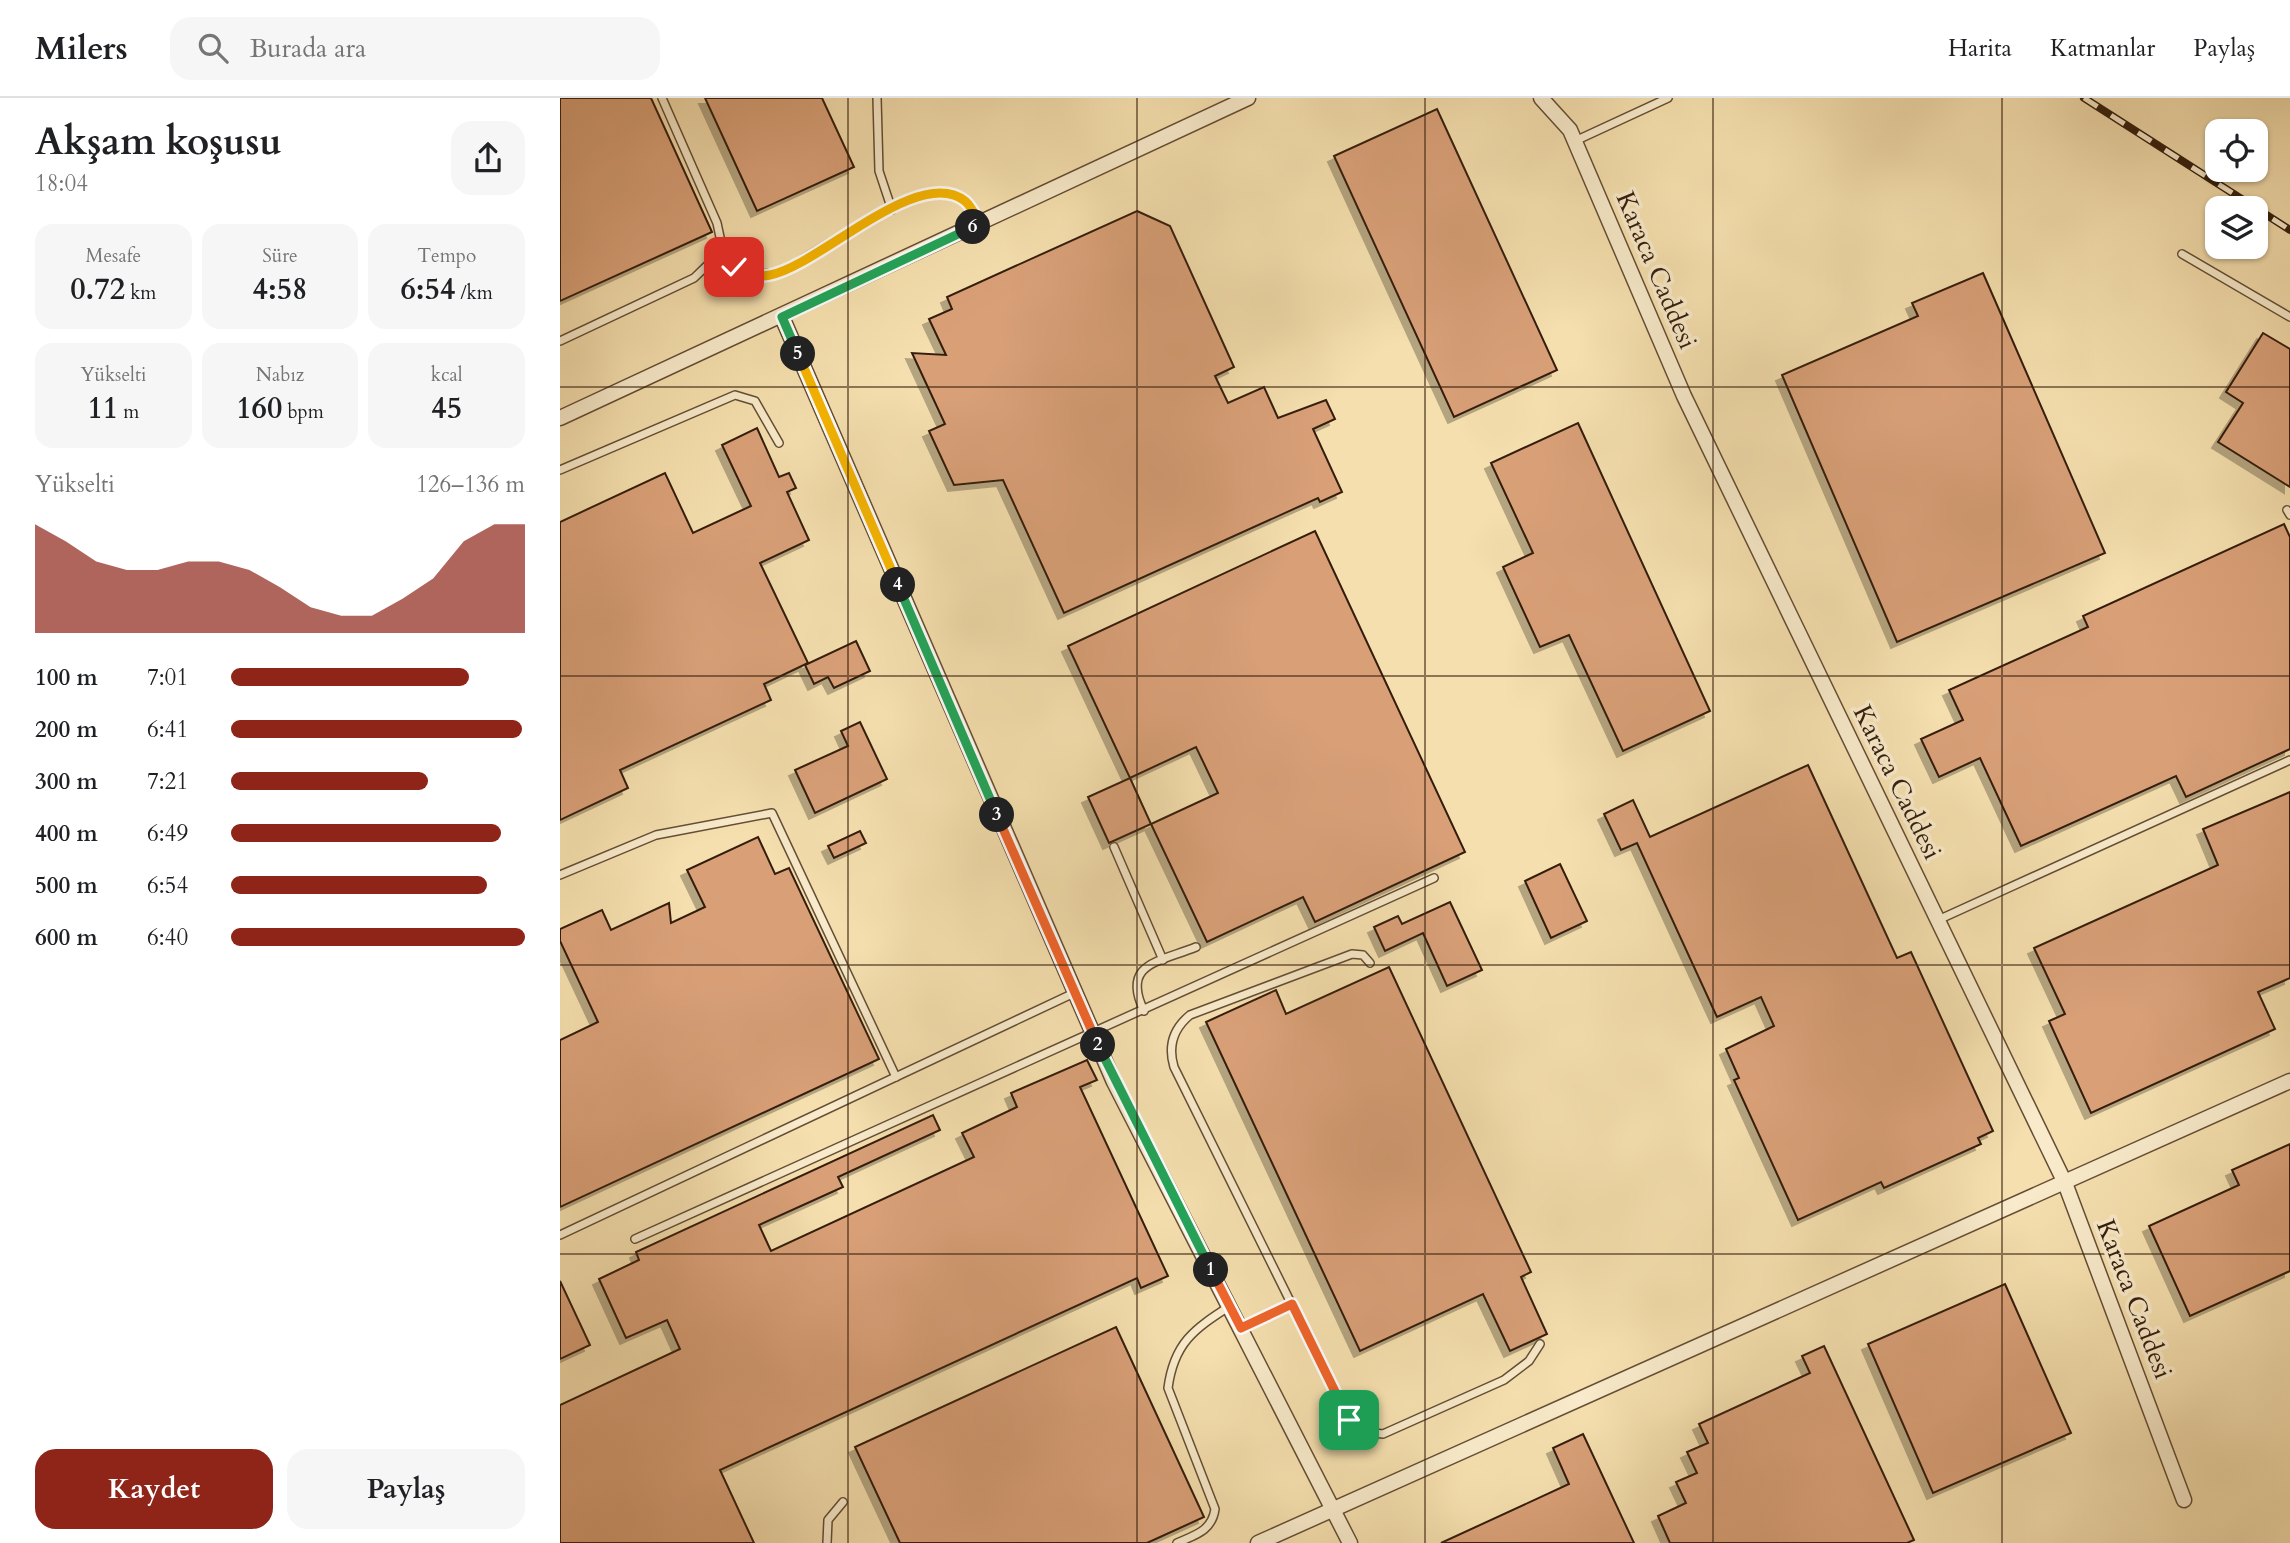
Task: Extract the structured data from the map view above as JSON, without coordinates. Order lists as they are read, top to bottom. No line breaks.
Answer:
{"streets":{"street":["Karaca Caddesi"]},"page":{"header":"Milers","search":"Burada ara","nav":["Harita","Katmanlar","Paylaş"],"heading":["Akşam koşusu","18:04"],"pins":["6","5","4","3","2","1"],"stats":[["Mesafe","0.72 km"],["Süre","4:58"],["Tempo","6:54 /km"],["Yükselti","11 m"],["Nabız","160 bpm"],["kcal","45"]],"chart":["Yükselti","126–136 m"],"list":[{"name":"100 m","note":"7:01"},{"name":"200 m","note":"6:41"},{"name":"300 m","note":"7:21"},{"name":"400 m","note":"6:49"},{"name":"500 m","note":"6:54"},{"name":"600 m","note":"6:40"}],"buttons":["Kaydet","Paylaş"]}}
